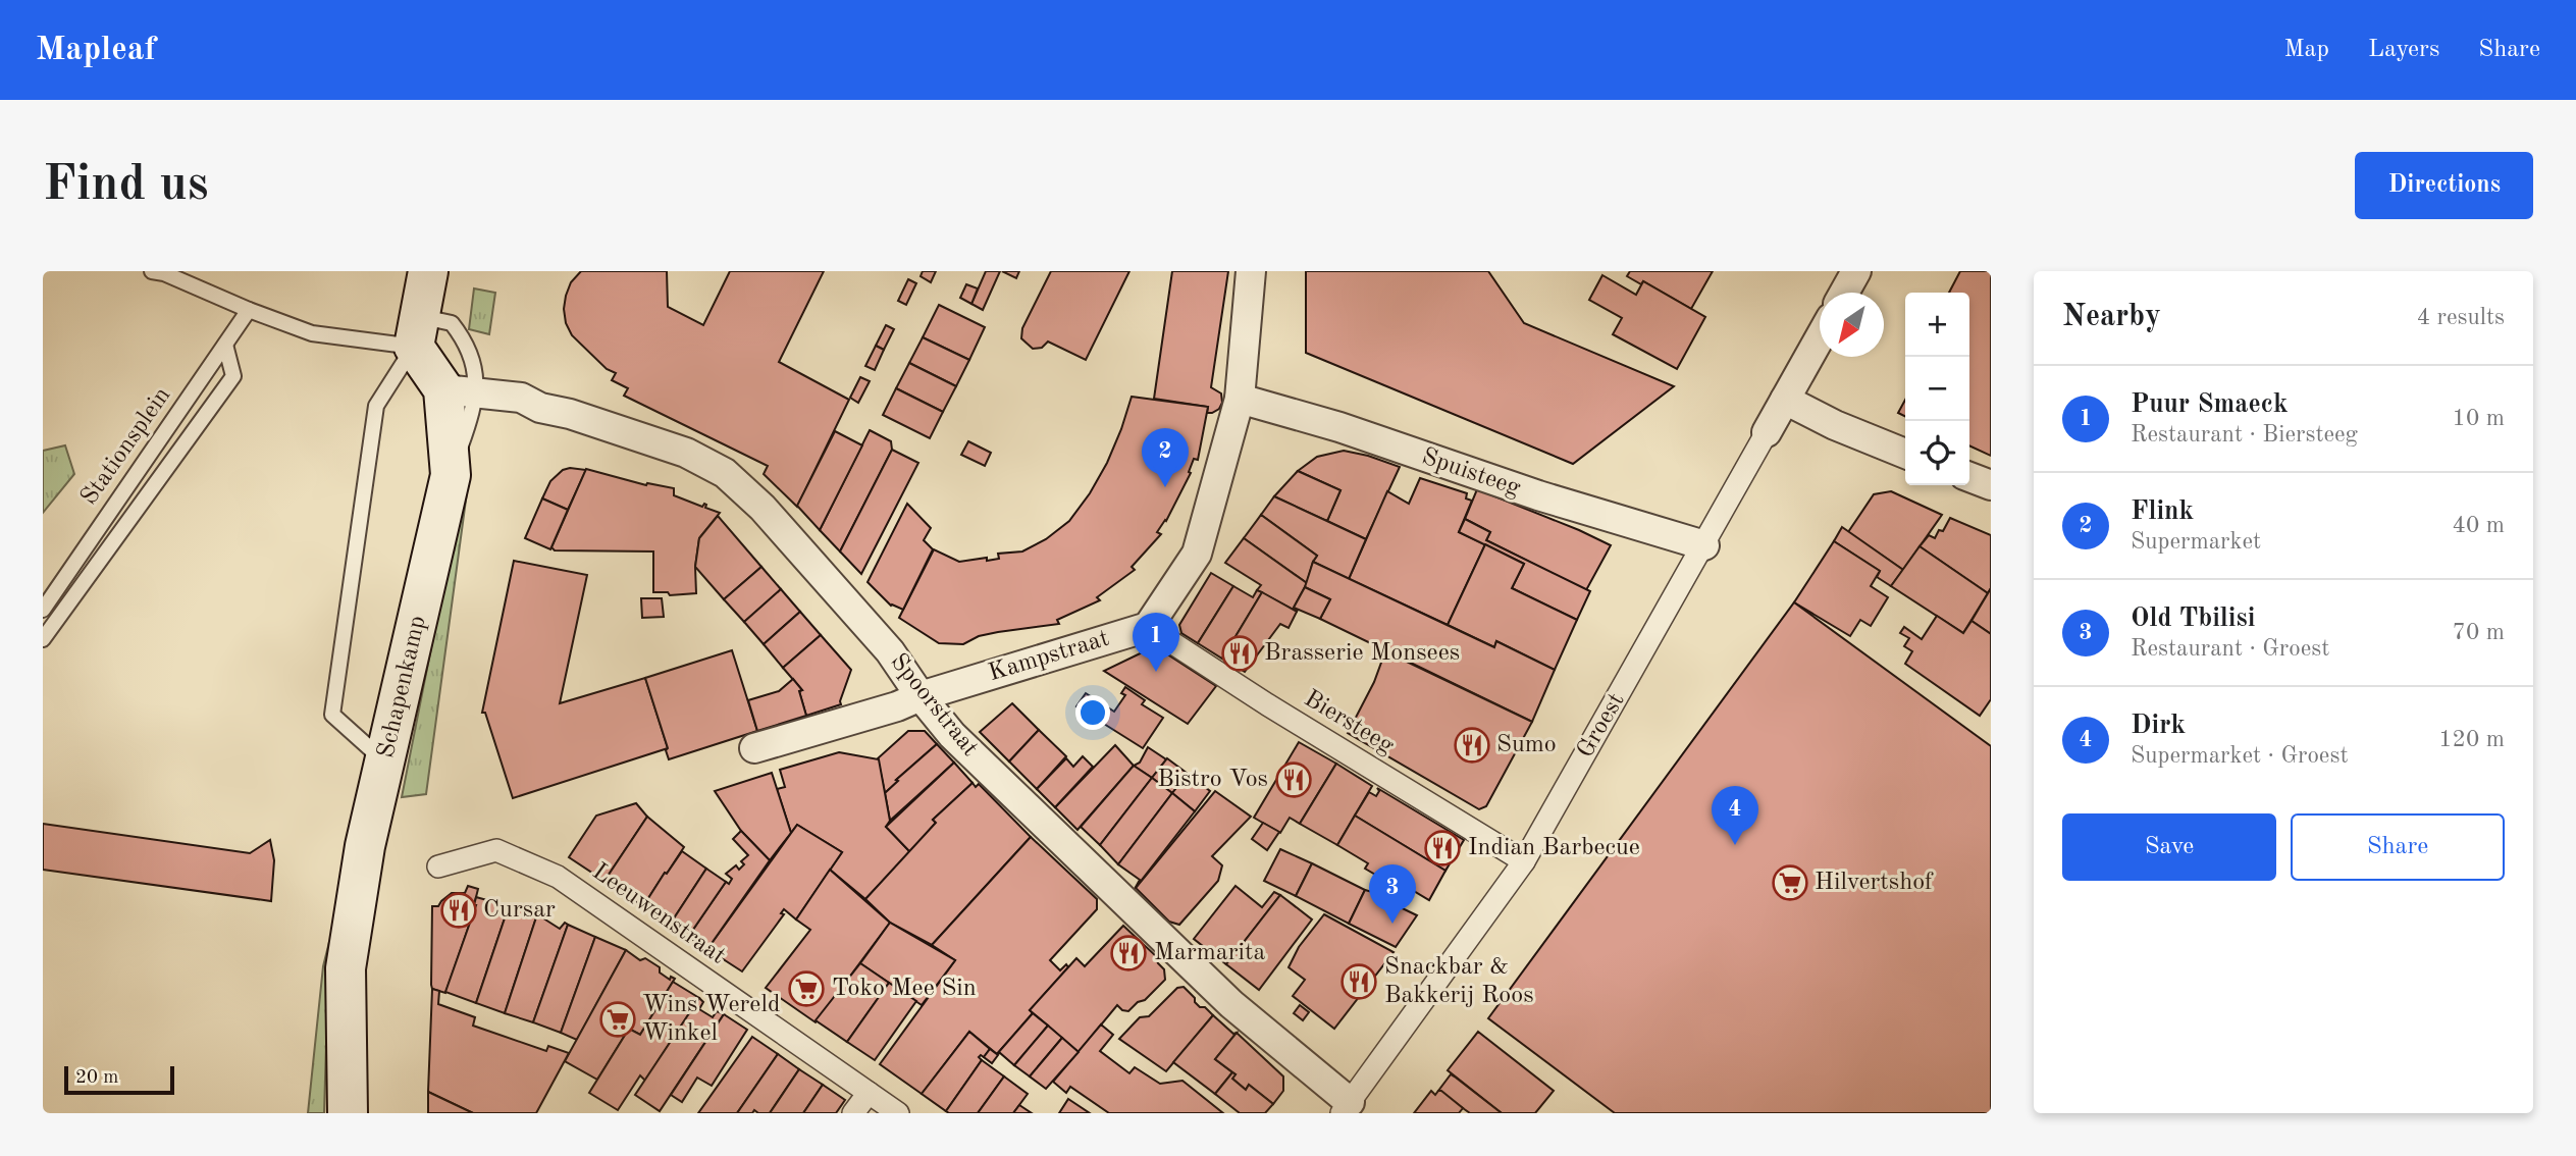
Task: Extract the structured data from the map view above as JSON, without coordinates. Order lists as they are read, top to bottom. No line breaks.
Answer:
{"streets":{"main road":["Schapenkamp"],"street":["Spuisteeg","Kampstraat","Spoorstraat","Biersteeg","Groest","Leeuwenstraat"],"lane":["Stationsplein"]},"crossings":[["Spuisteeg","Groest"],["Kampstraat","Spoorstraat"],["Kampstraat","Biersteeg"],["Schapenkamp","Spoorstraat"],["Spoorstraat","Groest"],["Biersteeg","Groest"]],"places":{"restaurant":["Brasserie Monsees","Sumo","Bistro Vos","Indian Barbecue","Cursar","Marmarita","Snackbar & Bakkerij Roos"],"supermarket":["Hilvertshof","Toko Mee Sin","Wins Wereld Winkel"]},"scale_bar":"20 m","north":"bottom left","page":{"header":"Mapleaf","nav":["Map","Layers","Share"],"buttons":["Directions",["Save","Share"]],"title":"Find us","heading":["Nearby","4 results"],"map_buttons":["+","−"],"list":[{"mark":"1","name":"Puur Smaeck","note":"Restaurant · Biersteeg","value":"10 m"},{"mark":"2","name":"Flink","note":"Supermarket","value":"40 m"},{"mark":"3","name":"Old Tbilisi","note":"Restaurant · Groest","value":"70 m"},{"mark":"4","name":"Dirk","note":"Supermarket · Groest","value":"120 m"}],"pins":["2","1","4","3"],"scale":"20 m"}}
